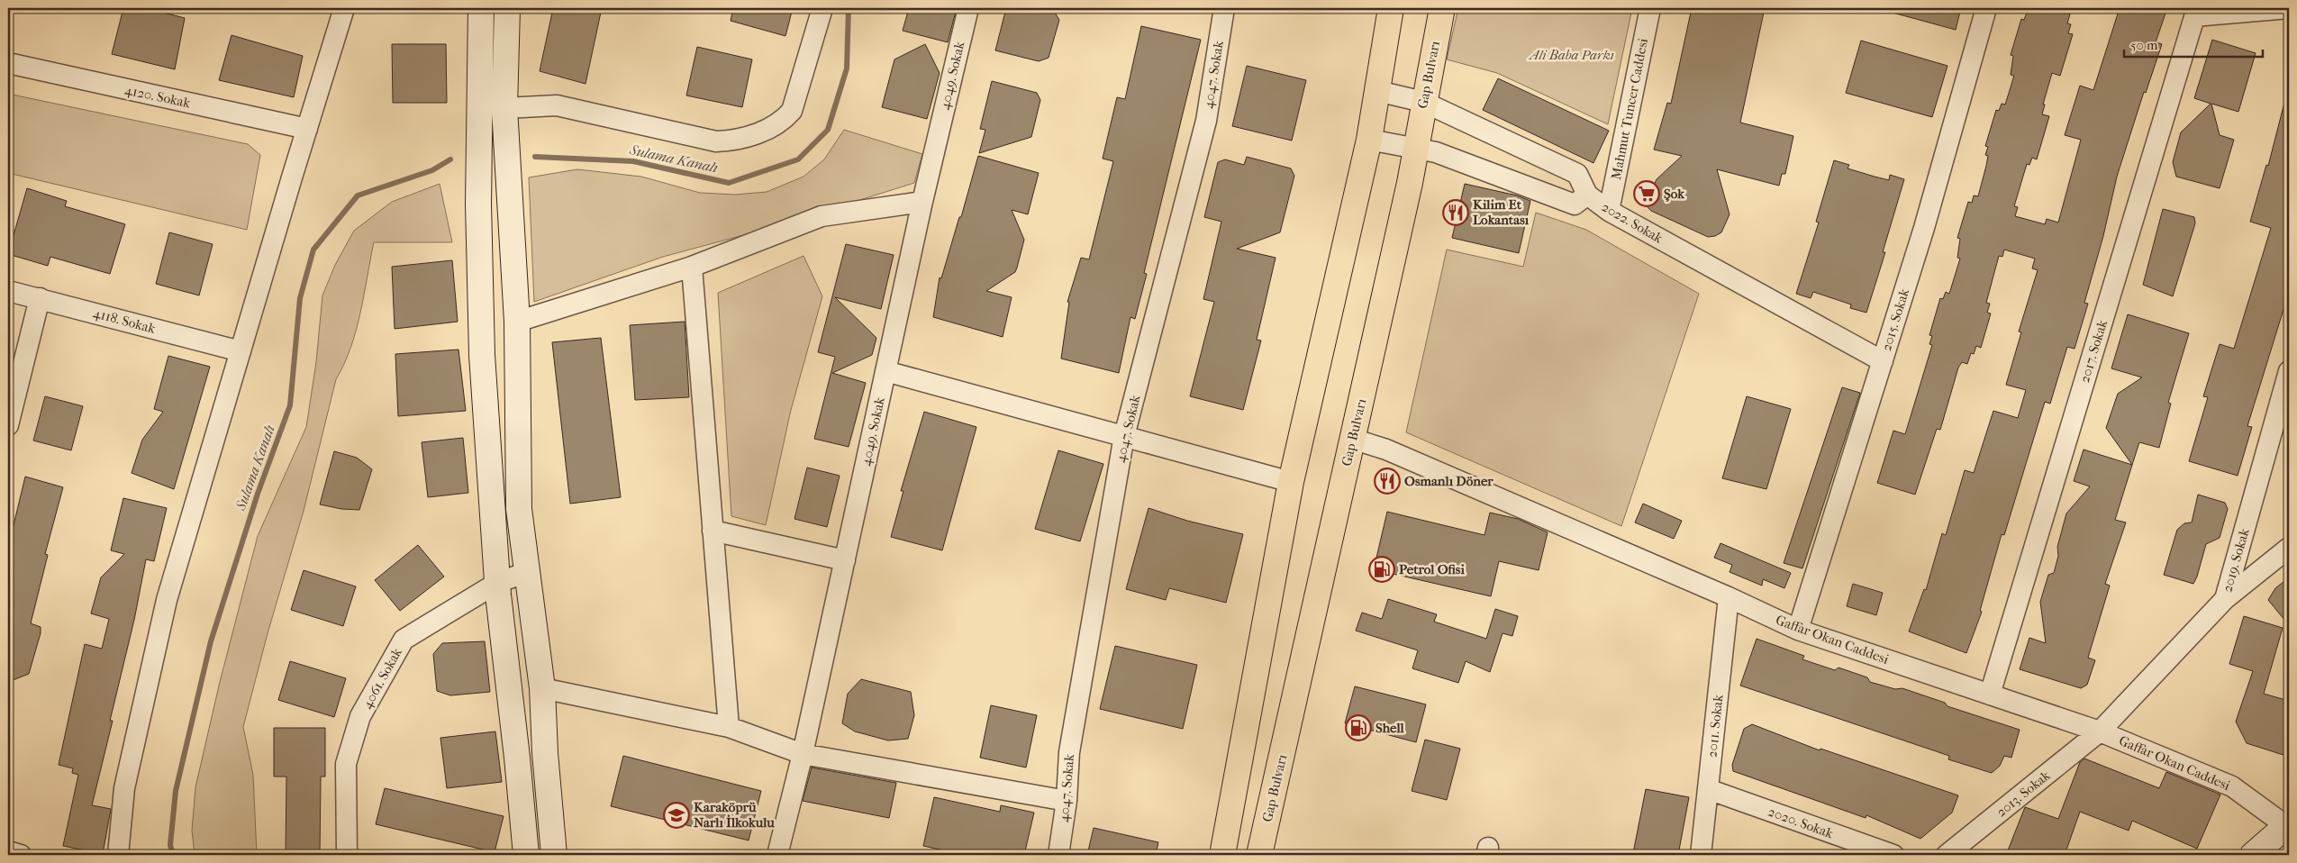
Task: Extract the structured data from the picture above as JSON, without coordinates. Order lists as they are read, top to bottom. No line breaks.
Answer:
{"streets":{"highway":["Gap Bulvarı"],"street":["4047. Sokak","4049. Sokak","4120. Sokak","Mahmut Tuncer Caddesi","2022. Sokak","2015. Sokak","4118. Sokak","2017. Sokak","2019. Sokak","Gaffar Okan Caddesi","4061. Sokak","2011. Sokak","2013. Sokak","2020. Sokak"]},"crossings":[["Gap Bulvarı","2022. Sokak"],["Gap Bulvarı","Gaffar Okan Caddesi"],["Mahmut Tuncer Caddesi","2022. Sokak"],["2022. Sokak","2015. Sokak"],["2015. Sokak","Gaffar Okan Caddesi"],["2017. Sokak","Gaffar Okan Caddesi"],["2019. Sokak","Gaffar Okan Caddesi"],["2019. Sokak","2013. Sokak"],["Gaffar Okan Caddesi","2011. Sokak"],["Gaffar Okan Caddesi","2013. Sokak"],["2011. Sokak","2020. Sokak"]],"water":["Sulama Kanalı"],"parks":["Ali Baba Parkı"],"places":{"supermarket":["Şok"],"restaurant":["Kilim Et Lokantası","Osmanlı Döner"],"fuel station":["Petrol Ofisi","Shell"],"school or university":["Karaköprü Narlı İlkokulu"]},"scale_bar":"50 m"}
